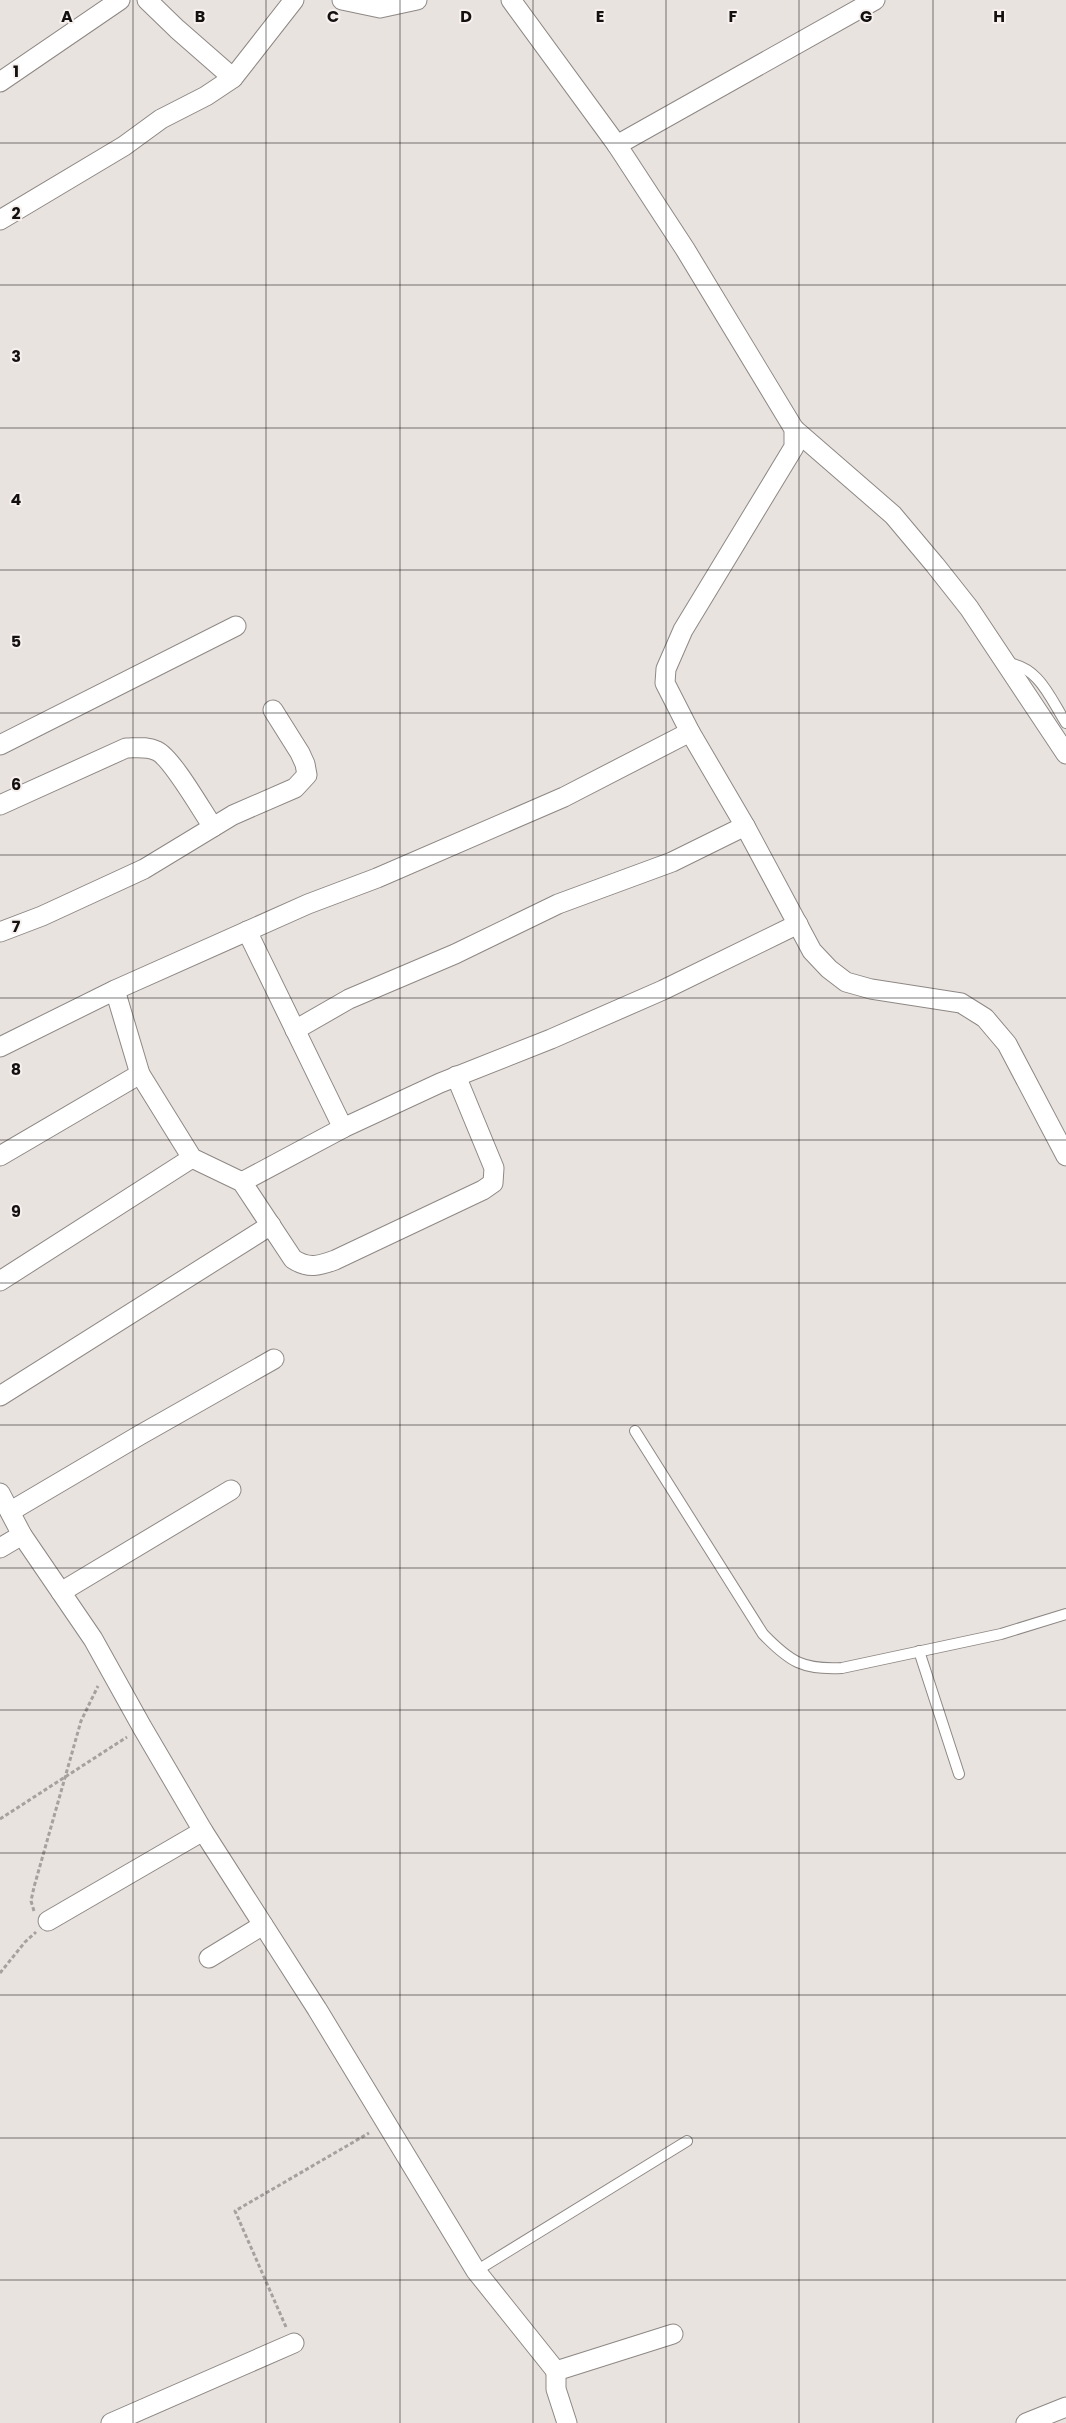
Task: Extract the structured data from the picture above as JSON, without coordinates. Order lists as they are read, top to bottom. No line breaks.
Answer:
{"grid":{"columns":["A","B","C","D","E","F","G","H"],"rows":["1","2","3","4","5","6","7","8","9"]}}
